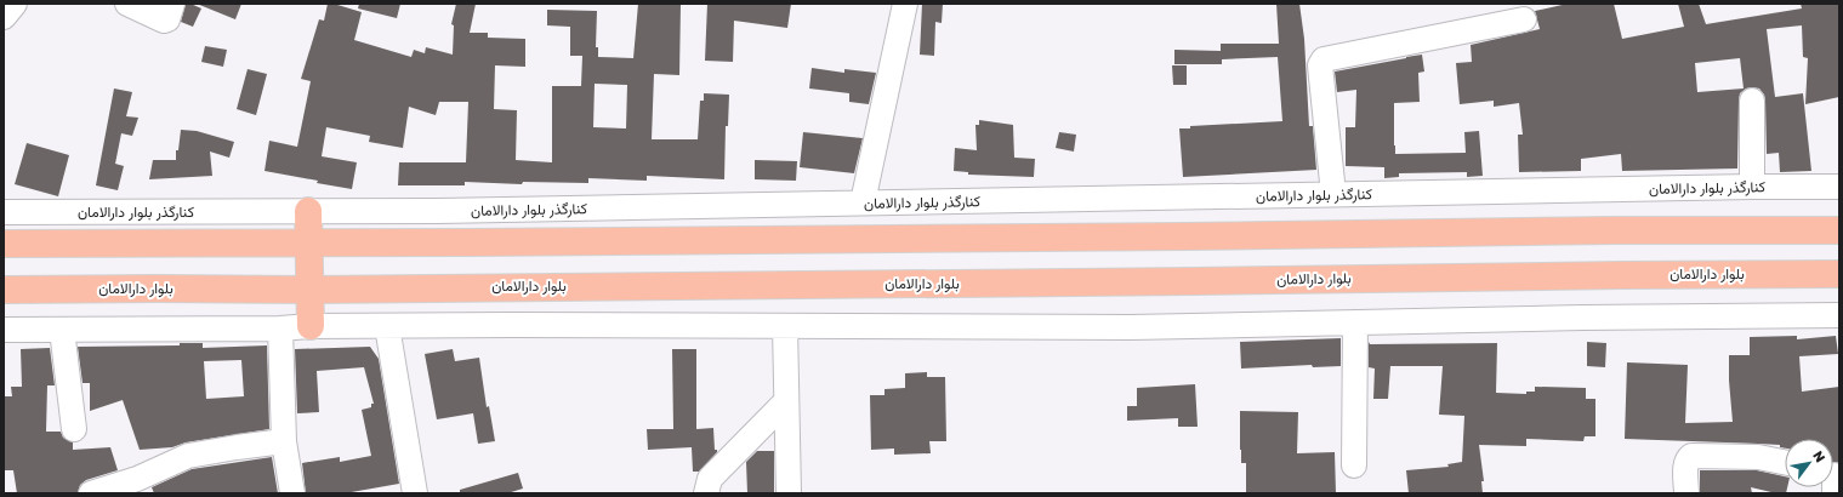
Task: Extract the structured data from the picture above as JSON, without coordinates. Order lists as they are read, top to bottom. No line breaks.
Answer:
{"streets":{"main road":["بلوار دارالامان"],"street":["کنارگذر بلوار دارالامان"]},"north":"top right"}
